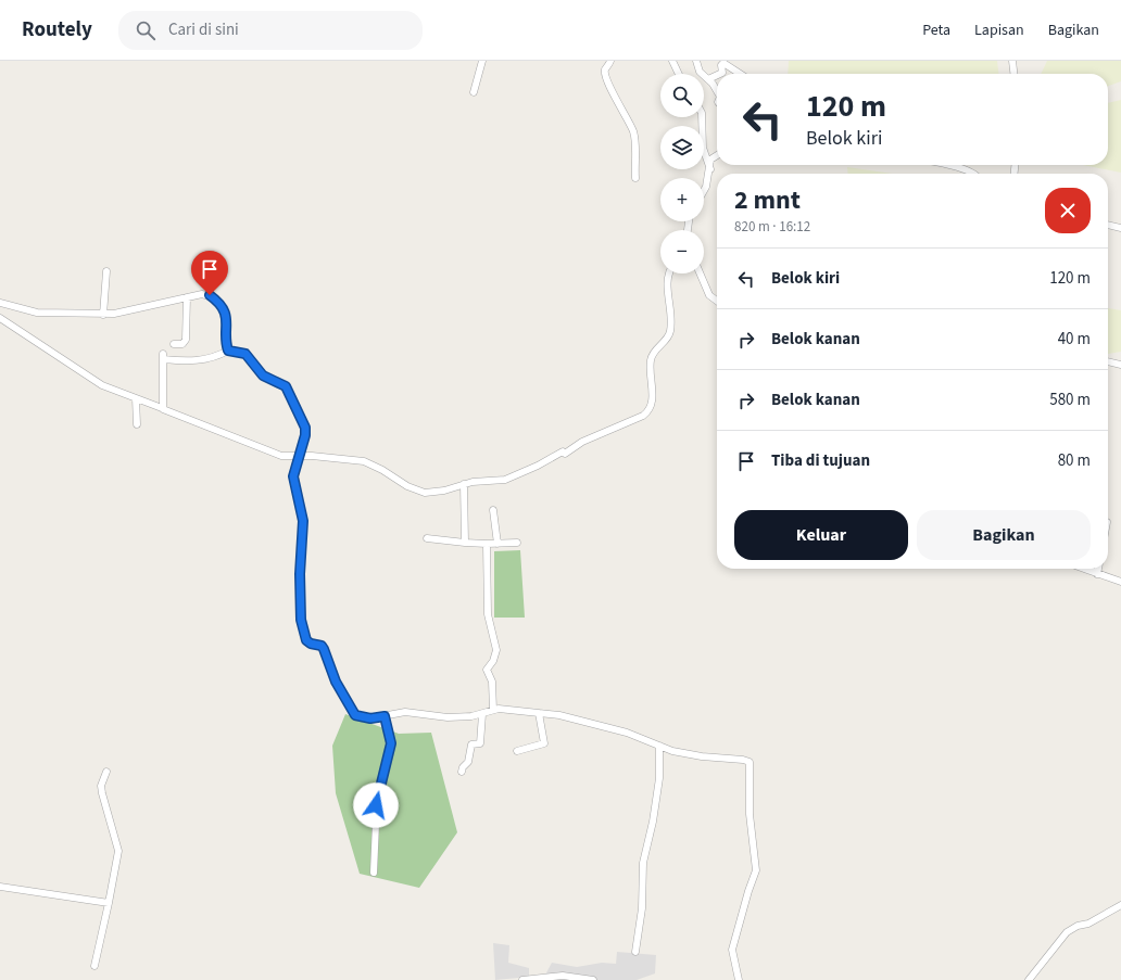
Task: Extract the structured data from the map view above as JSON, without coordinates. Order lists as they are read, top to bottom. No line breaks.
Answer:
{"page":{"header":"Routely","search":"Cari di sini","nav":["Peta","Lapisan","Bagikan"],"map_buttons":["+","−"],"turn":["120 m","Belok kiri"],"heading":["2 mnt","820 m · 16:12"],"list":[{"name":"Belok kiri","value":"120 m"},{"name":"Belok kanan","value":"40 m"},{"name":"Belok kanan","value":"580 m"},{"name":"Tiba di tujuan","value":"80 m"}],"buttons":["Keluar","Bagikan"]}}
